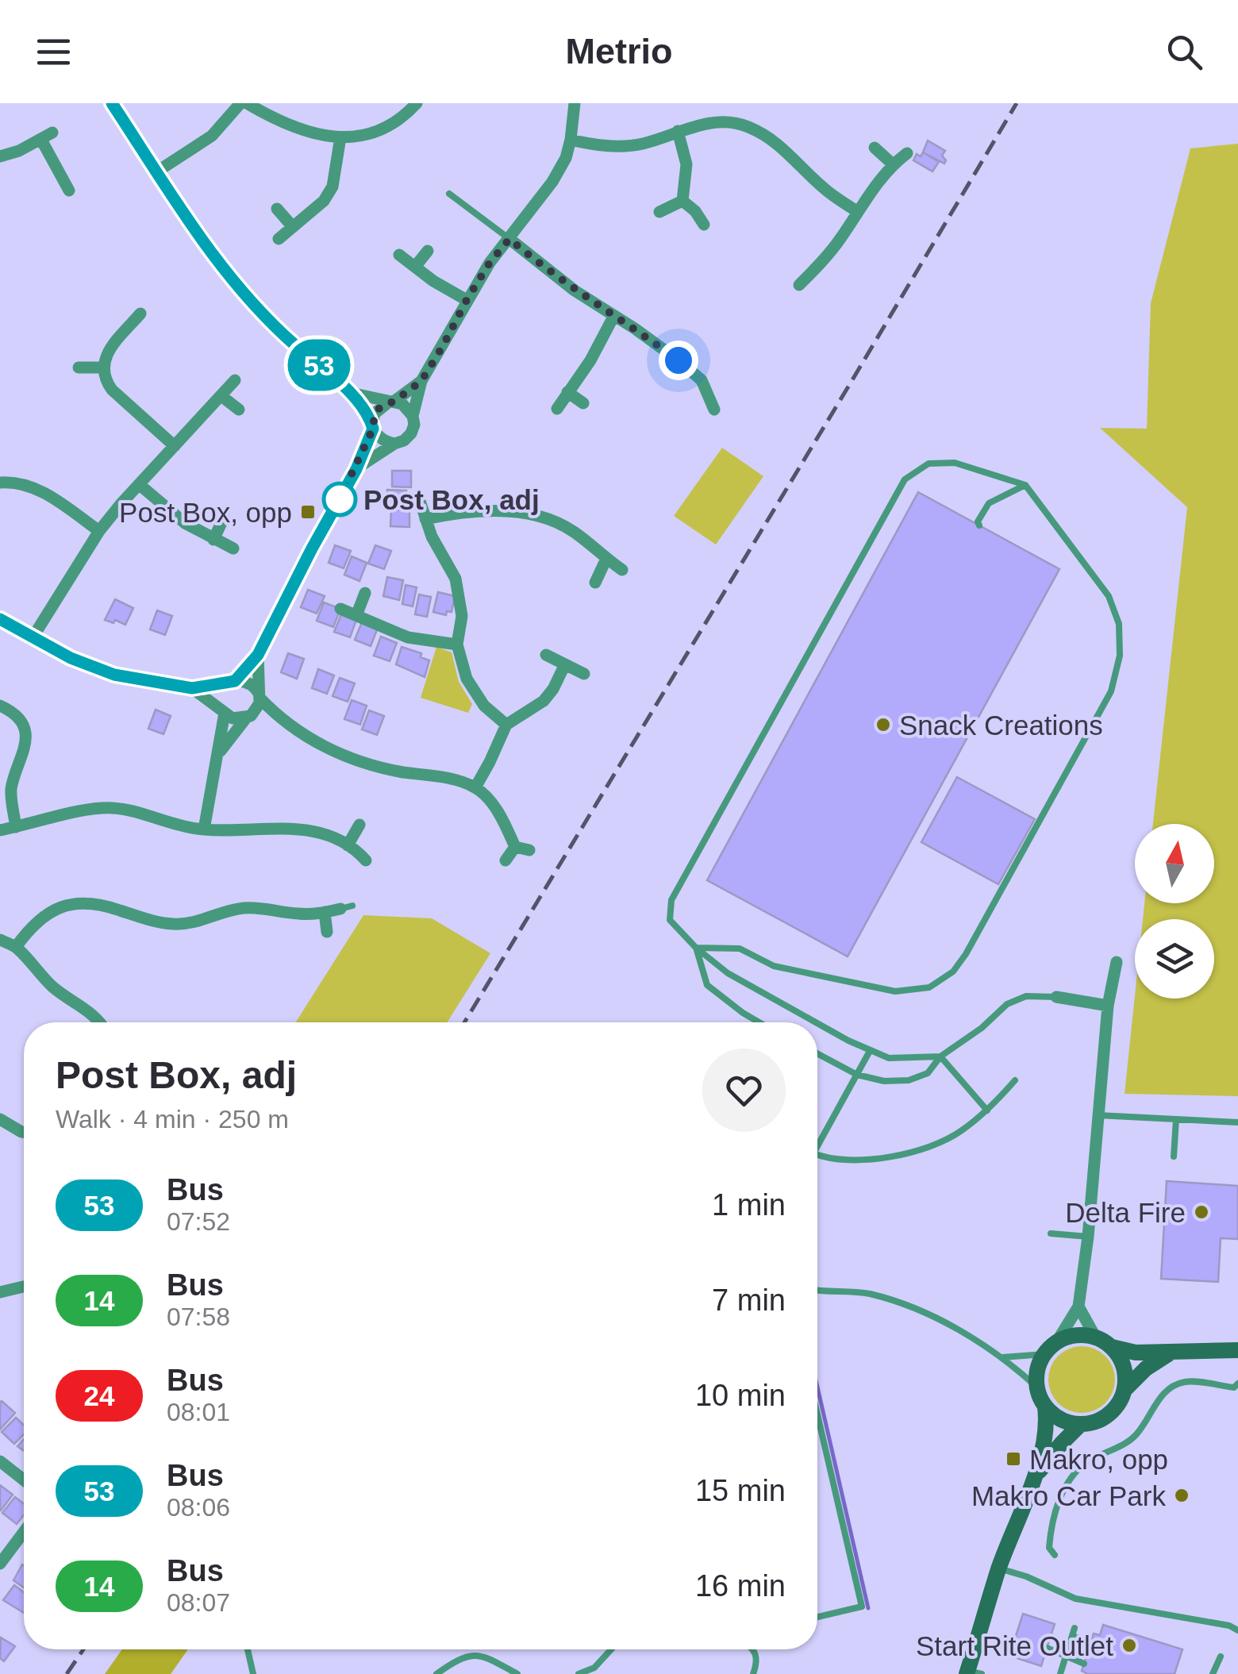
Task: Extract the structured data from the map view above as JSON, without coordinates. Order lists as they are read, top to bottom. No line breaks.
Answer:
{"places":{"other":["Post Box, adj","Snack Creations","Delta Fire","Makro Car Park","Start Rite Outlet"],"transit":["Post Box, opp","Makro, opp"]},"lines":["bus line 53"],"north":"top","page":{"header":"Metrio","on_map":"53","heading":["Post Box, adj","Walk · 4 min · 250 m"],"list":[{"mark":"53","name":"Bus","note":"07:52","value":"1 min"},{"mark":"14","name":"Bus","note":"07:58","value":"7 min"},{"mark":"24","name":"Bus","note":"08:01","value":"10 min"},{"mark":"53","name":"Bus","note":"08:06","value":"15 min"},{"mark":"14","name":"Bus","note":"08:07","value":"16 min"}]}}
